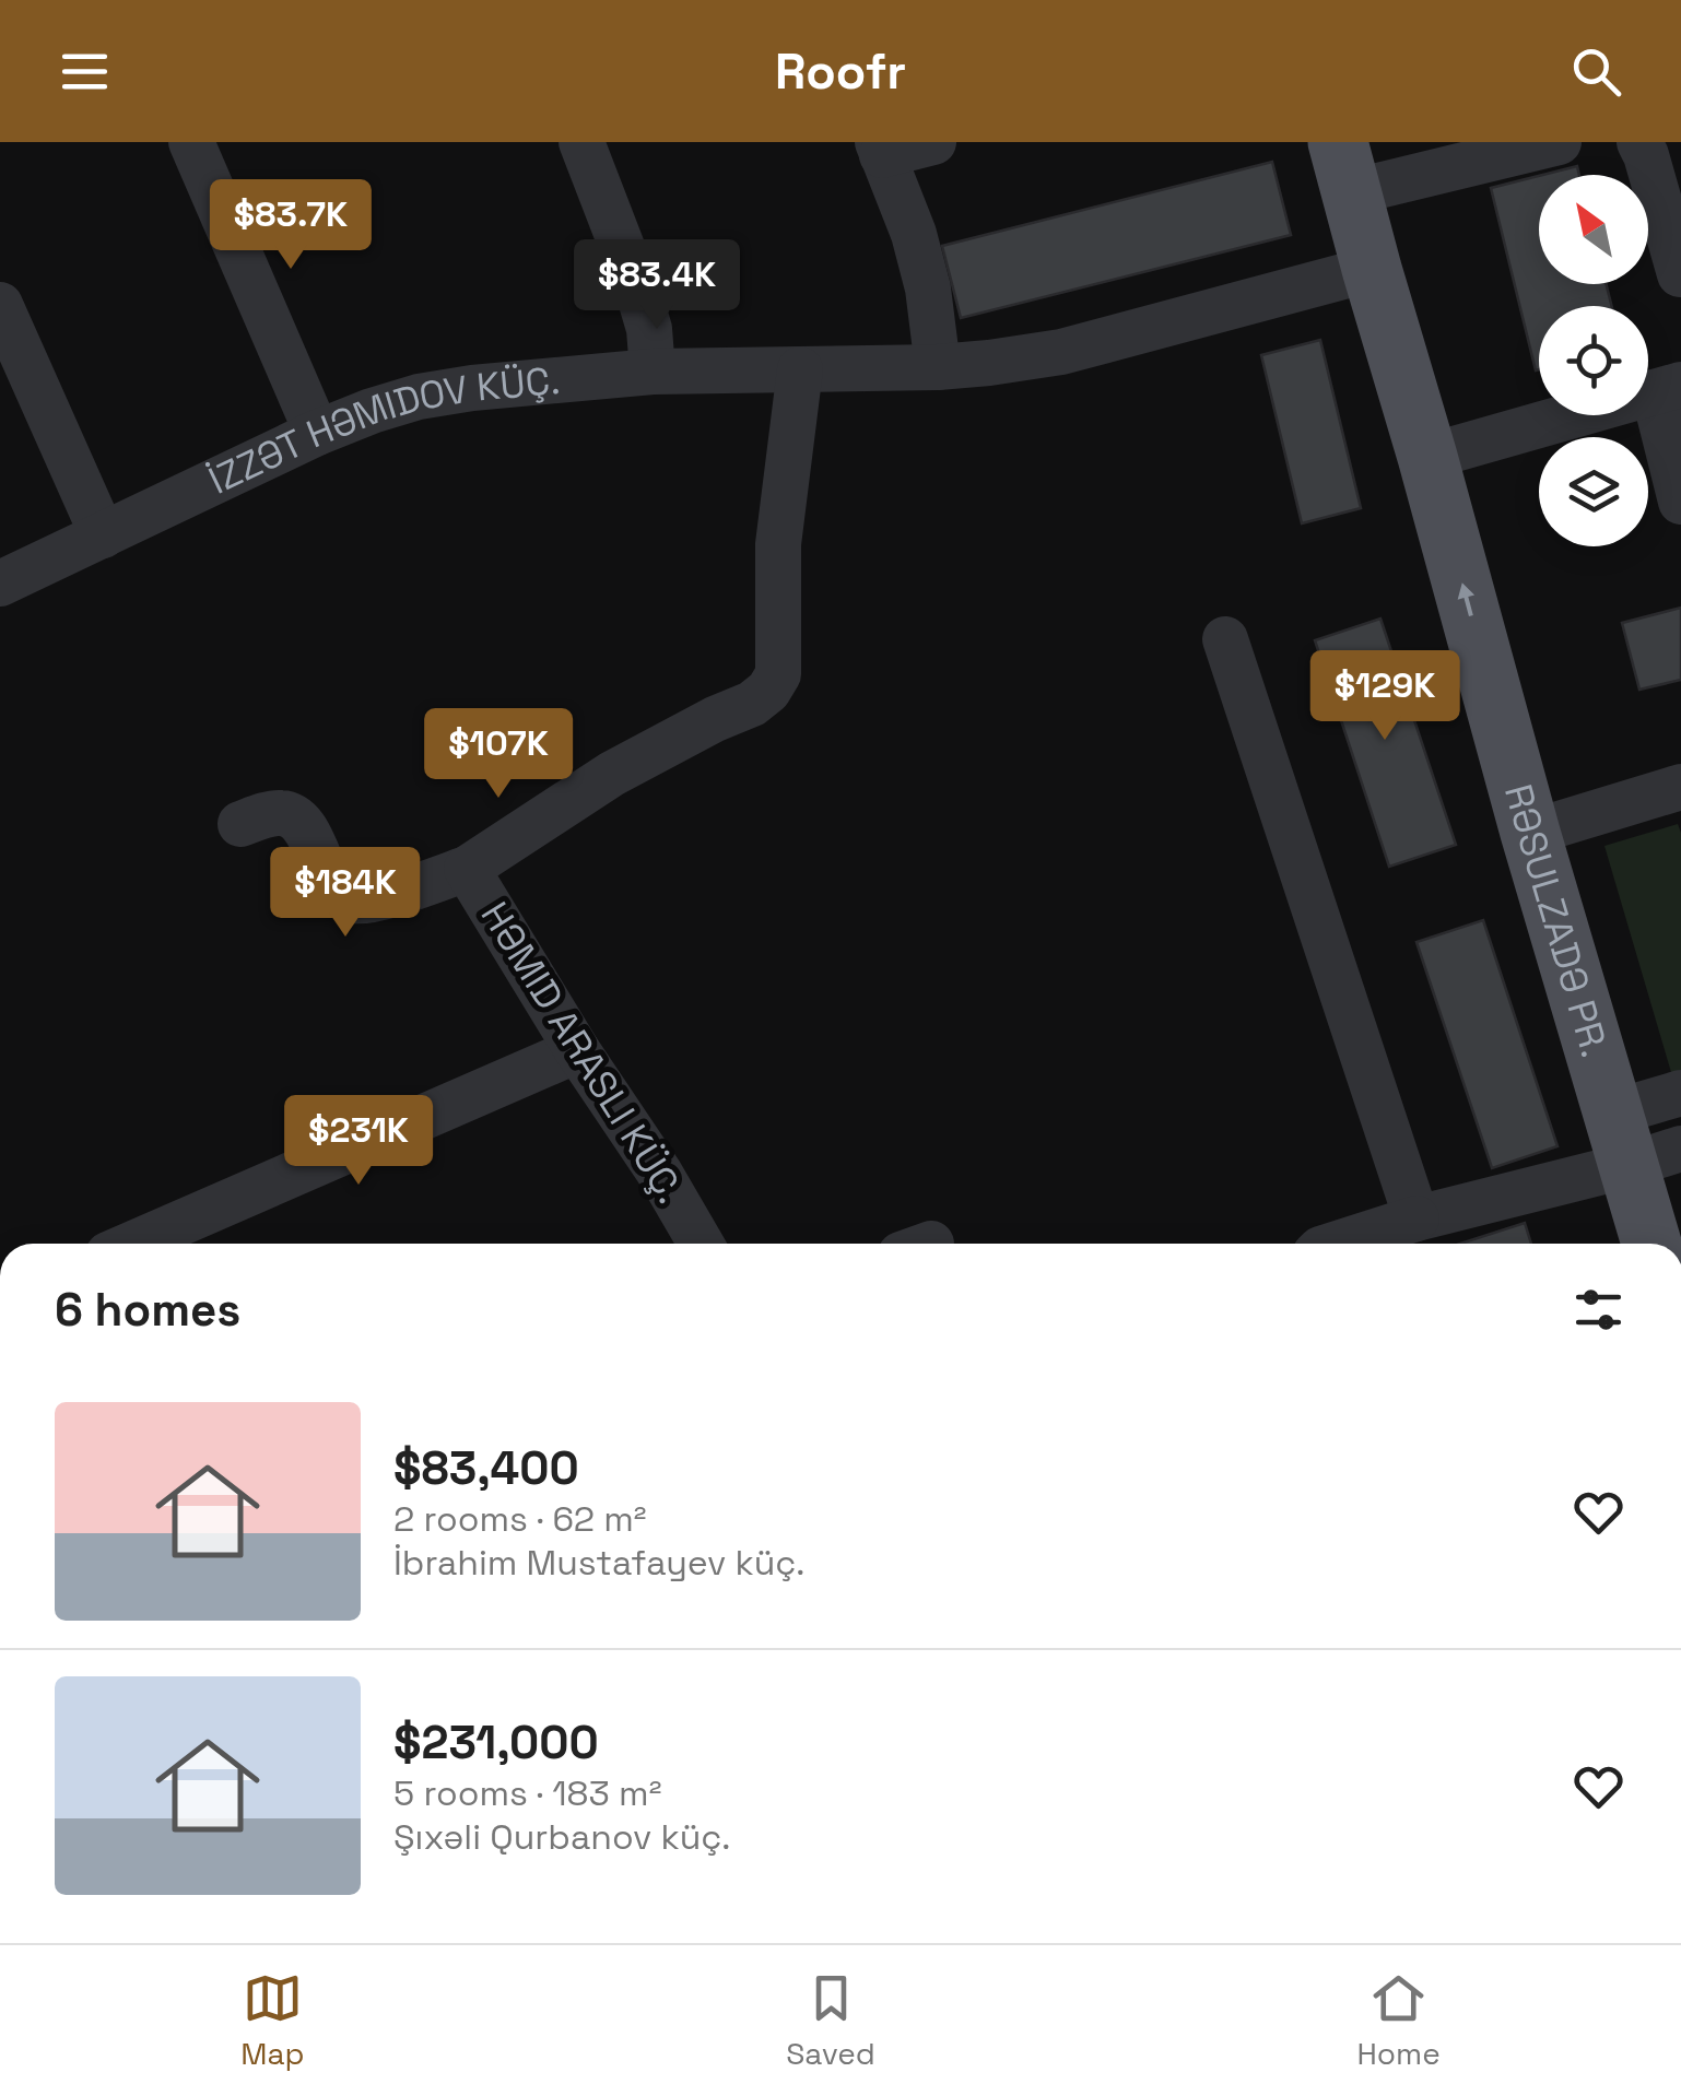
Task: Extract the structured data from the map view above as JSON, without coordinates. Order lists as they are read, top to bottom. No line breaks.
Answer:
{"streets":{"main road":["RƏSULZADƏ PR."],"street":["İZZƏT HƏMIDOV KÜÇ."]},"crossings":[["İZZƏT HƏMIDOV KÜÇ.","RƏSULZADƏ PR."]],"north":"top left","page":{"header":"Roofr","price":["$83.7K","$83.4K","$129K","$107K","$184K","$231K"],"heading":"6 homes","list":[{"name":"$83,400","note":"2 rooms · 62 m² · İbrahim Mustafayev küç."},{"name":"$231,000","note":"5 rooms · 183 m² · Şıxəli Qurbanov küç."}],"tabs":["Map","Saved","Home"]}}
